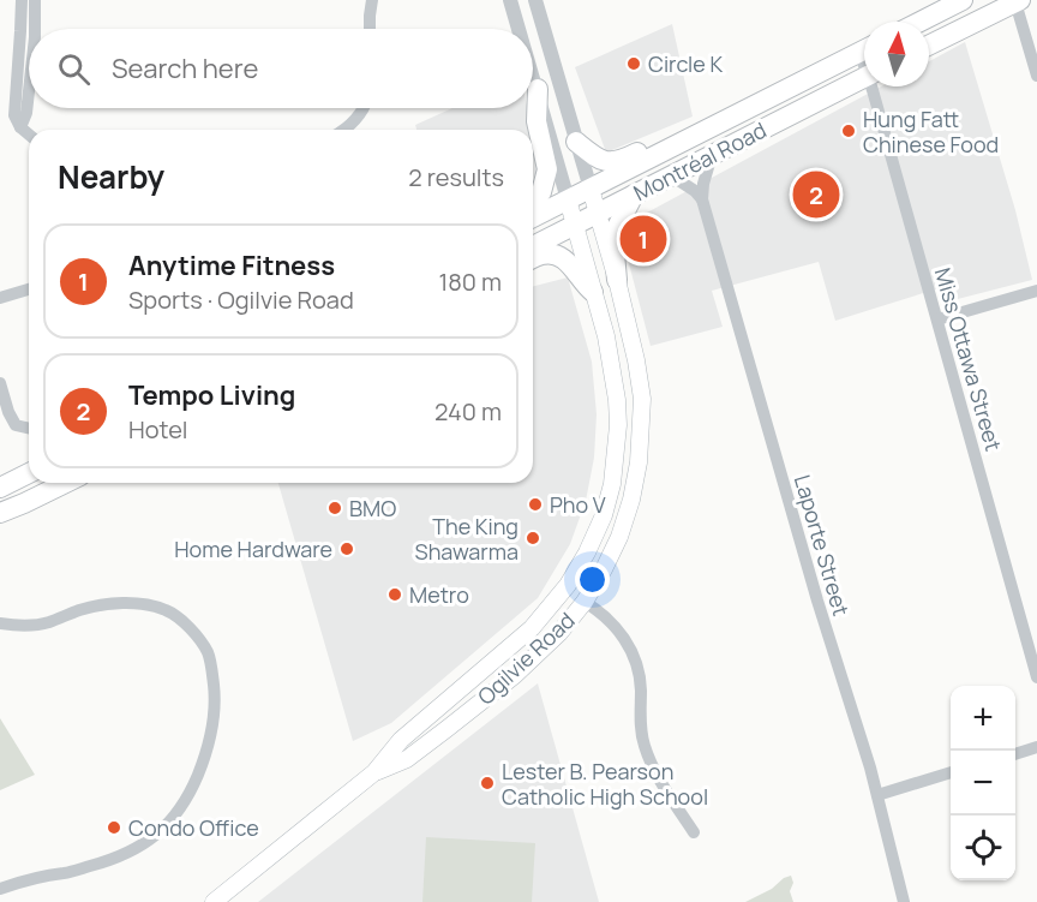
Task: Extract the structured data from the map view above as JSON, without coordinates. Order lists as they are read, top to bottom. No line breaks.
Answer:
{"streets":{"main road":["Montréal Road","Ogilvie Road"],"street":["Miss Ottawa Street","Laporte Street"]},"crossings":[["Montréal Road","Laporte Street"],["Montréal Road","Ogilvie Road"]],"places":["Circle K","Hung Fatt Chinese Food","Pho V","BMO","The King Shawarma","Home Hardware","Metro","Lester B. Pearson Catholic High School","Condo Office"],"north":"top","page":{"search":"Search here","heading":["Nearby","2 results"],"pins":["2","1"],"list":[{"mark":"1","name":"Anytime Fitness","note":"Sports · Ogilvie Road","value":"180 m"},{"mark":"2","name":"Tempo Living","note":"Hotel","value":"240 m"}],"map_buttons":["+","−"]}}
